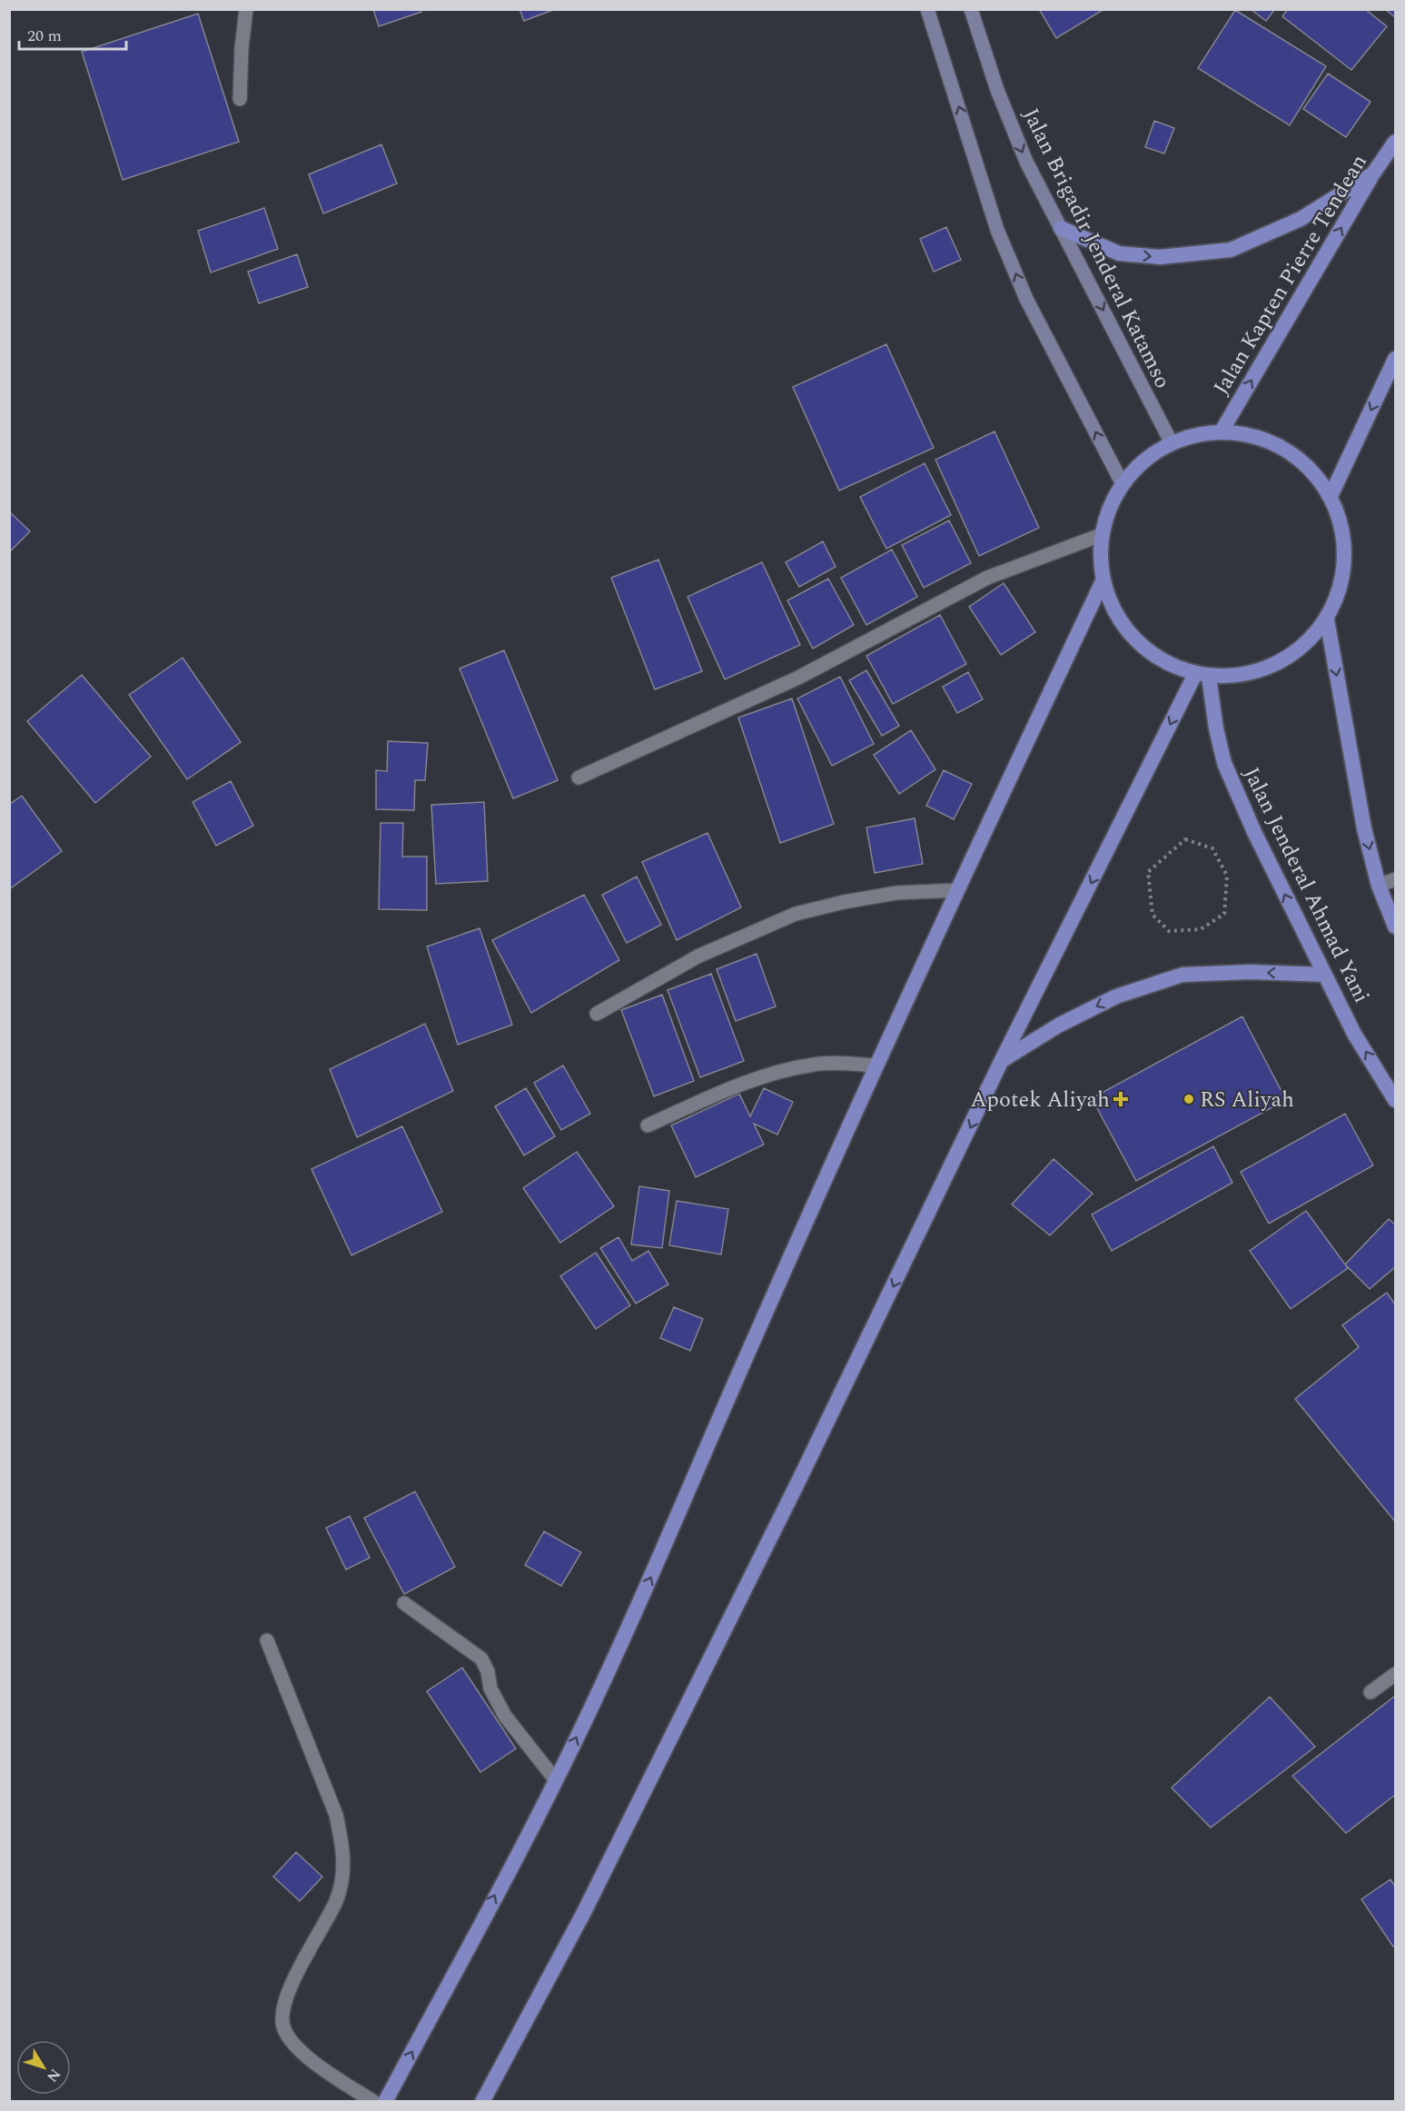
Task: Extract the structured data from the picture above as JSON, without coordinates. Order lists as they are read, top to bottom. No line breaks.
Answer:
{"streets":{"highway":["Jalan Kapten Pierre Tendean","Jalan Jenderal Ahmad Yani"],"main road":["Jalan Brigadir Jenderal Katamso"]},"places":{"health":["Apotek Aliyah"],"other":["RS Aliyah"]},"scale_bar":"20 m","north":"bottom right"}
